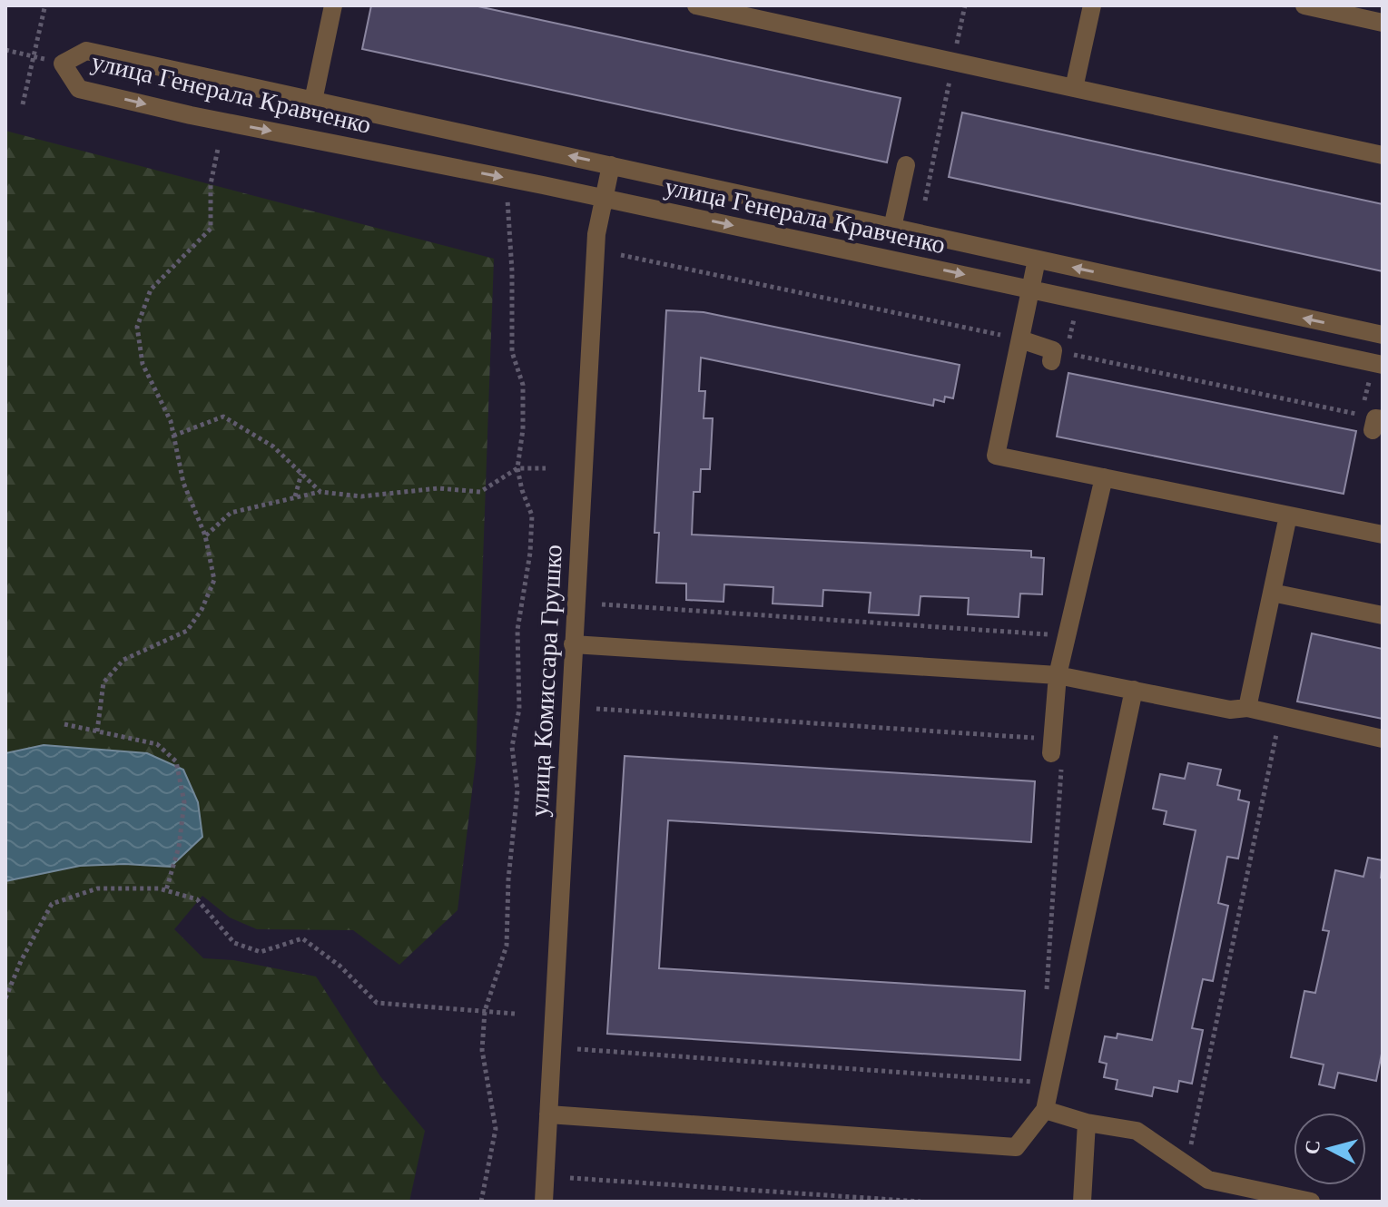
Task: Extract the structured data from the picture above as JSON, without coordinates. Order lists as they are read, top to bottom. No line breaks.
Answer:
{"streets":{"street":["улица Генерала Кравченко","улица Комиссара Грушко"]},"crossings":[["улица Генерала Кравченко","улица Комиссара Грушко"]],"north":"left"}
